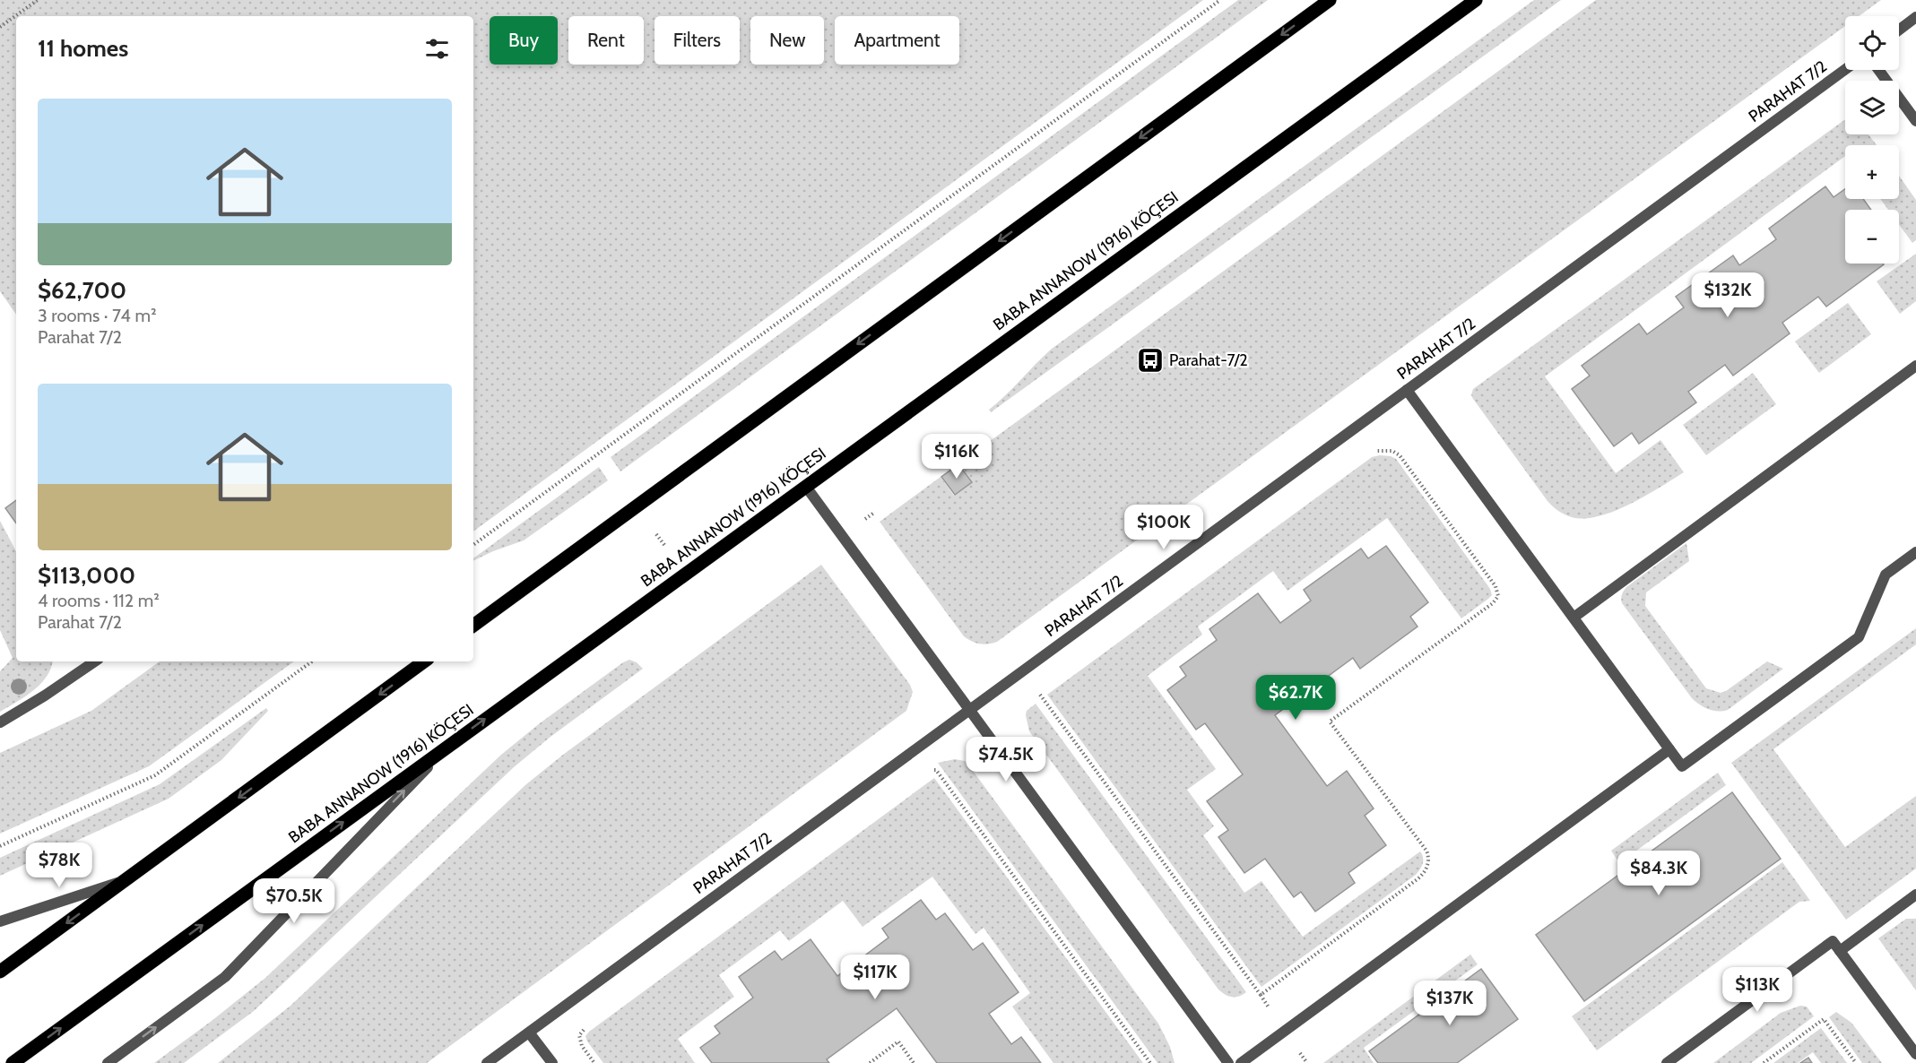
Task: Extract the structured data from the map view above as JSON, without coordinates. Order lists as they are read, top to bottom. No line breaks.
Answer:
{"streets":{"main road":["BABA ANNANOW (1916) KÖÇESI"],"street":["PARAHAT 7/2"]},"places":{"bus stop":["Parahat-7/2"]},"page":{"map_buttons":["+","−"],"chip":["Buy","Rent","Filters","New","Apartment"],"heading":"11 homes","list":[{"name":"$62,700","note":"3 rooms · 74 m² · Parahat 7/2"},{"name":"$113,000","note":"4 rooms · 112 m² · Parahat 7/2"}],"price":["$132K","$116K","$100K","$62.7K","$74.5K","$78K","$84.3K","$70.5K","$117K","$113K","$137K"]}}
